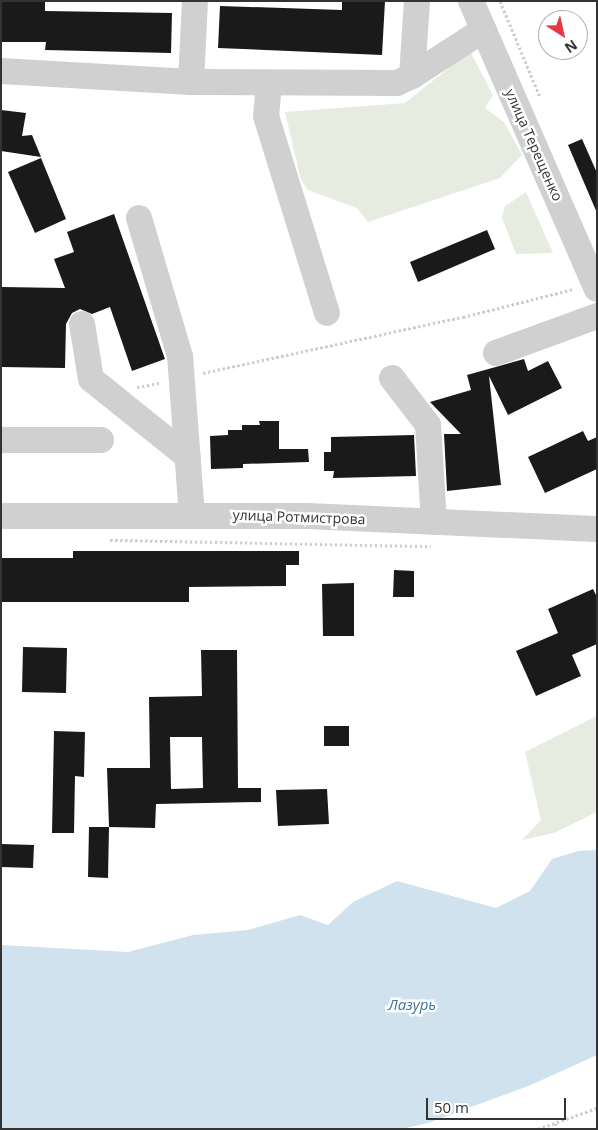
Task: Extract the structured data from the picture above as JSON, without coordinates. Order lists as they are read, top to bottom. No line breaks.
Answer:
{"streets":{"street":["улица Терещенко","улица Ротмистрова"]},"water":["Лазурь"],"scale_bar":"50 m","north":"bottom right"}
